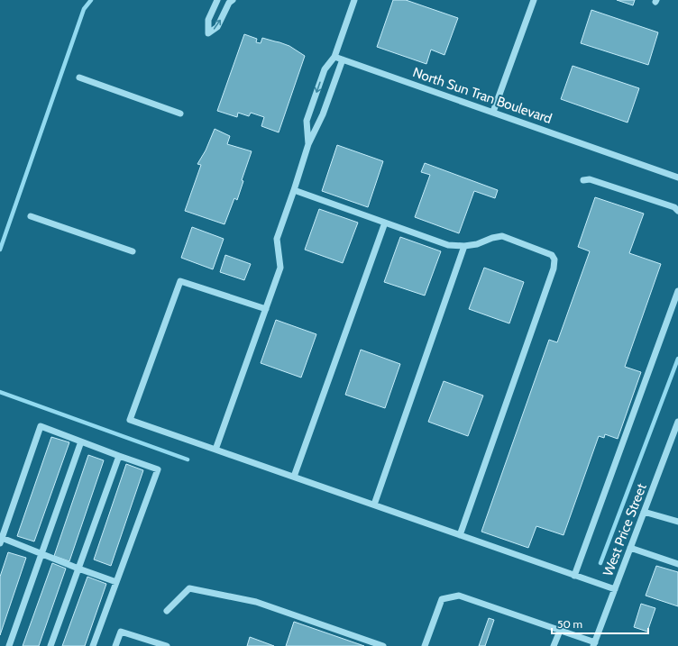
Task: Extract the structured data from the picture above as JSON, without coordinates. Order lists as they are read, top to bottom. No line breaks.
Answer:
{"streets":{"street":["North Sun Tran Boulevard","West Price Street"]},"scale_bar":"50 m"}
